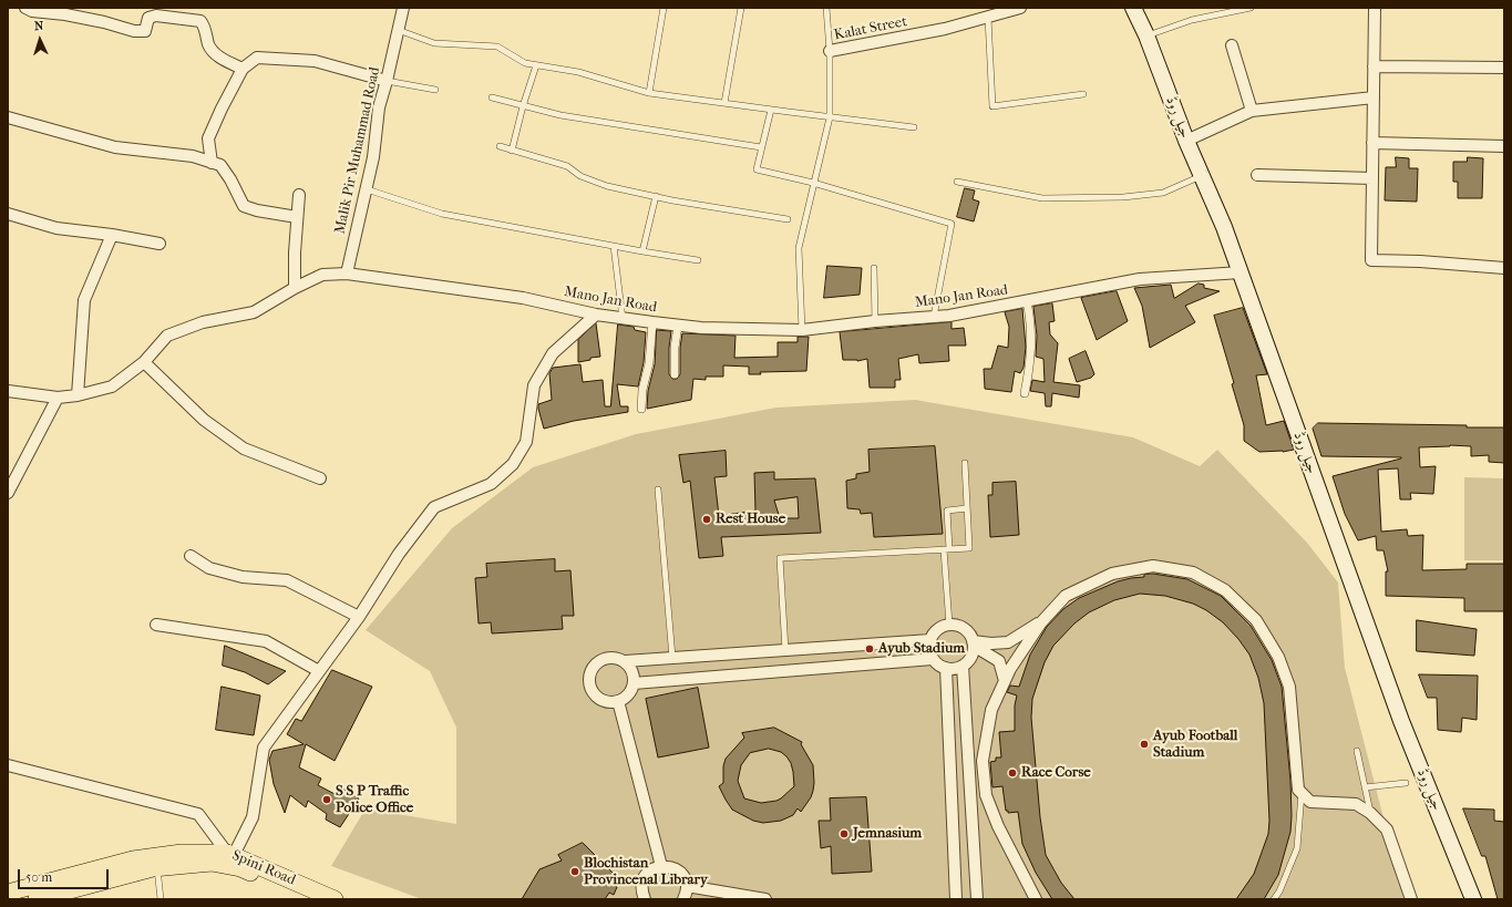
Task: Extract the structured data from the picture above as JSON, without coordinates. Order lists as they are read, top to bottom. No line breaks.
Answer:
{"streets":{"main road":["جیل روڈ","Spini Road"],"street":["Kalat Street","Malik Pir Muhammad Road","Mano Jan Road"]},"crossings":[["جیل روڈ","Mano Jan Road"],["Malik Pir Muhammad Road","Mano Jan Road"]],"places":["Rest House","Ayub Stadium","Ayub Football Stadium","Race Corse","S S P Traffic Police Office","Jemnasium","Blochistan Provincenal Library"],"scale_bar":"50 m","north":"top"}
